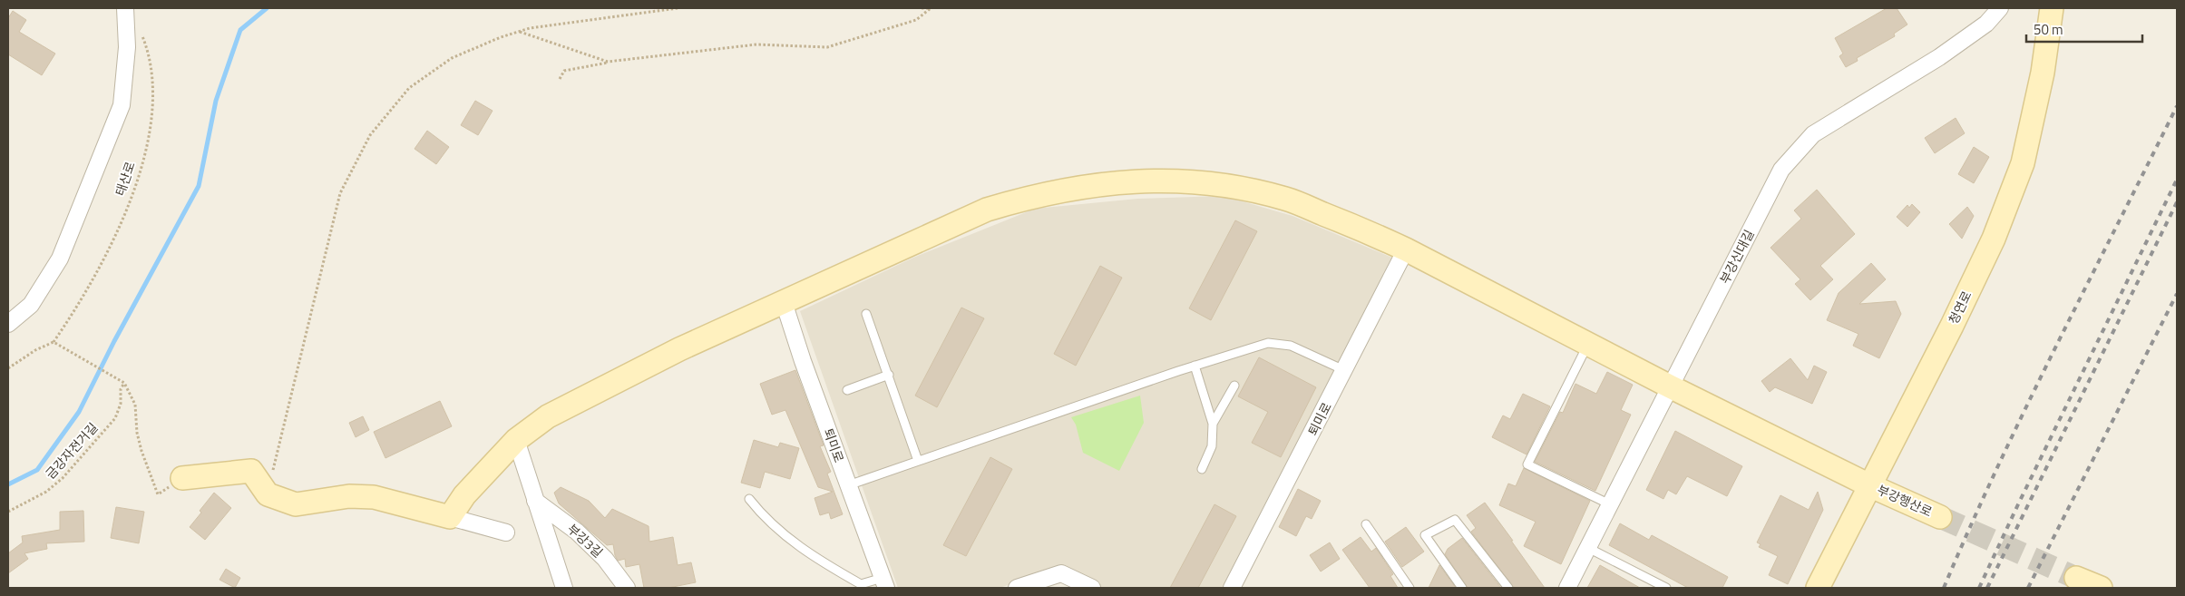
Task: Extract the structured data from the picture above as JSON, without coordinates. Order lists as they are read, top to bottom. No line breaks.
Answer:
{"streets":{"street":["부강신대길","청연로","퇴미로","부강행산로","부강3길"],"path":["태산로","금강자전거길"]},"crossings":[["부강신대길","부강행산로"],["청연로","부강행산로"],["퇴미로","부강행산로"],["부강행산로","부강3길"]],"scale_bar":"50 m"}
